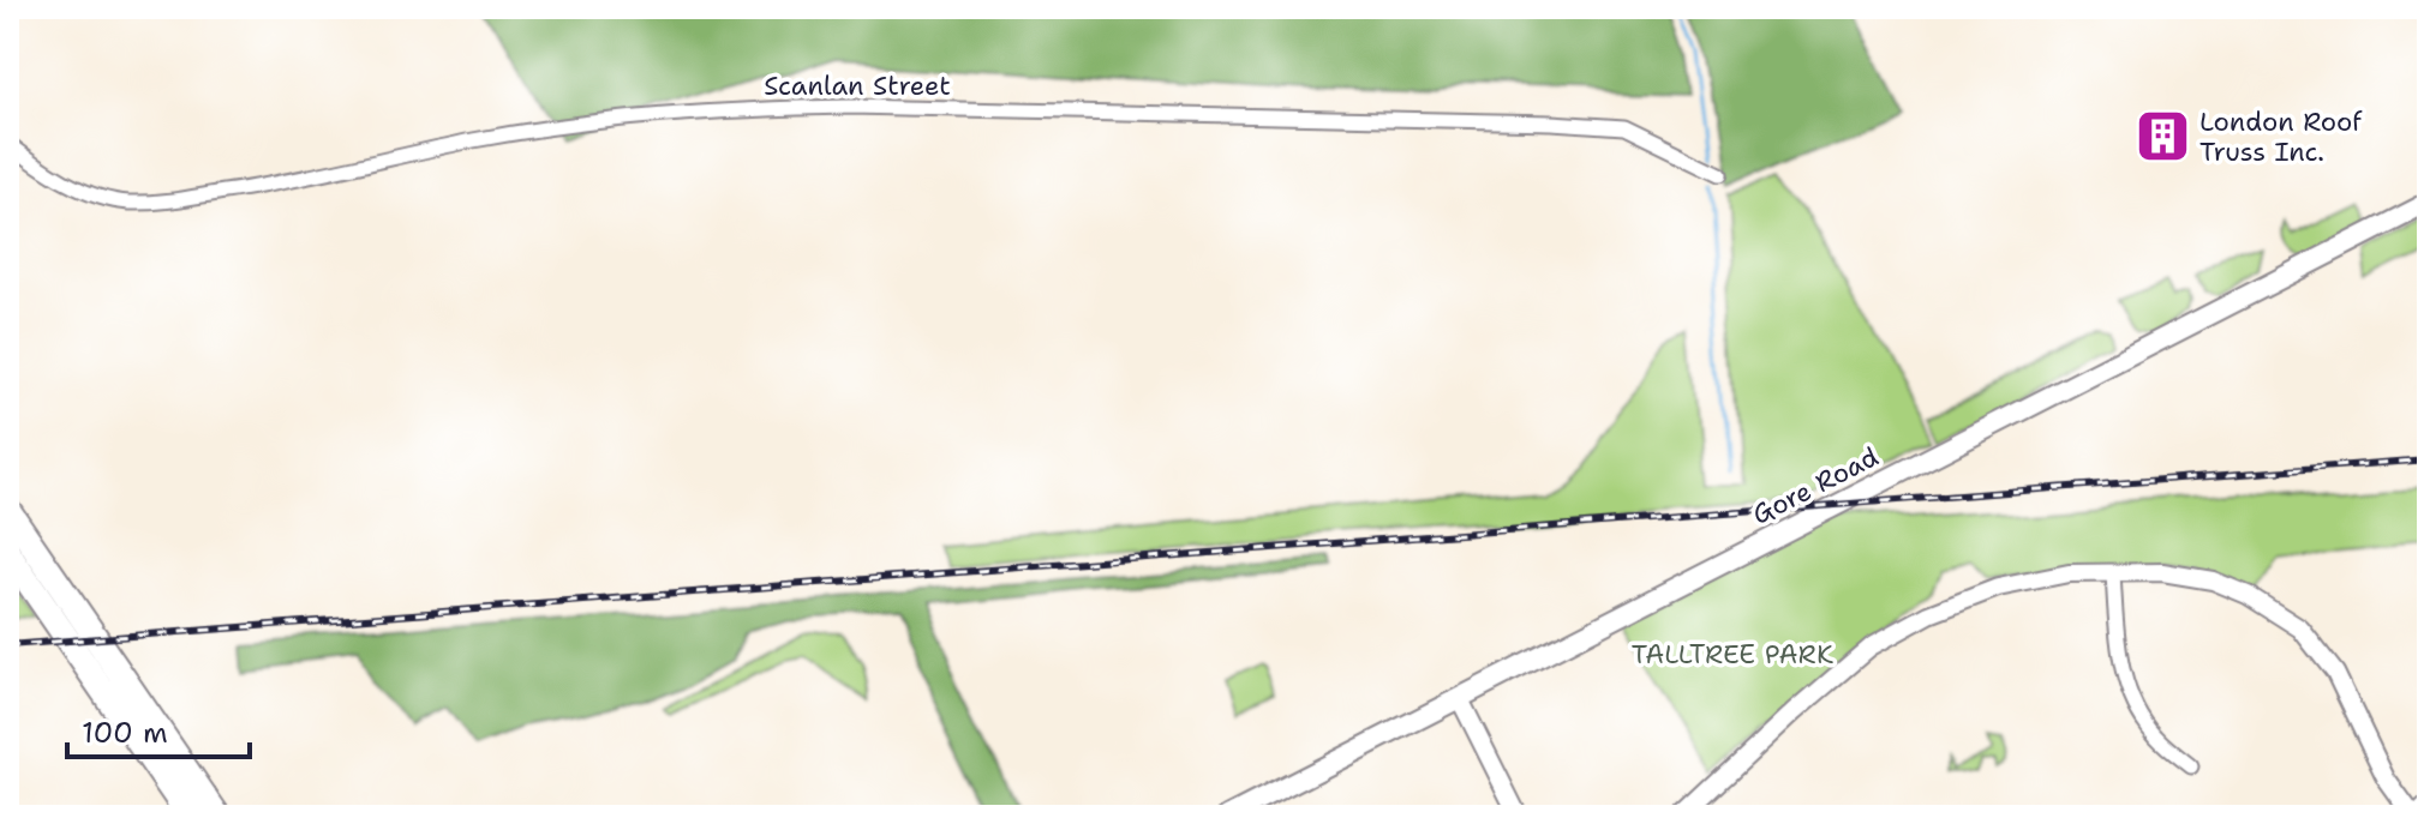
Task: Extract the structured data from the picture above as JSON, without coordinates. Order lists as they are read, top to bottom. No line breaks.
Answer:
{"streets":{"main road":["Gore Road"],"street":["Scanlan Street"]},"parks":["TALLTREE PARK"],"places":{"building":["London Roof Truss Inc."]},"scale_bar":"100 m"}
